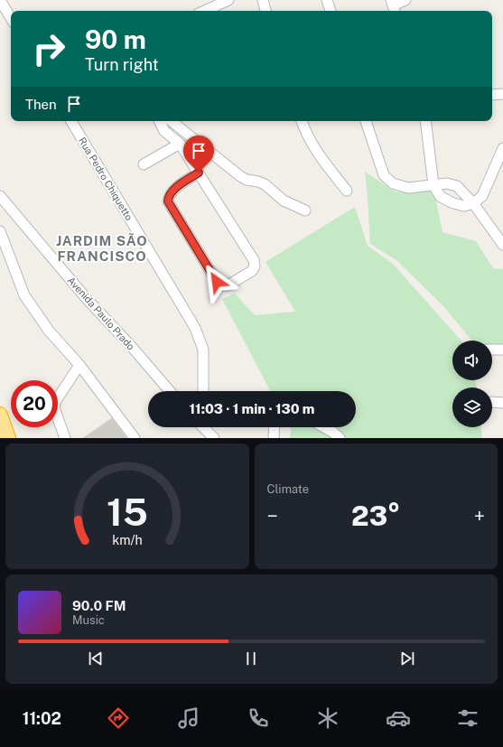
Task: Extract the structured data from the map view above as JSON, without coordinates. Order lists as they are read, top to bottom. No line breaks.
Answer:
{"streets":{"street":["Rua Pedro Chiquetto","Avenida Paulo Prado"]},"districts":["JARDIM SÃO FRANCISCO"],"page":{"turn":["90 m","Turn right"],"then":"Then","limit":"20","trip":"11:03 · 1 min · 130 m","tile":"Climate","heat":["−","23°","+"],"song":["90.0 FM","Music"],"tabs":"11:02","gauge":["15","km/h"]}}
